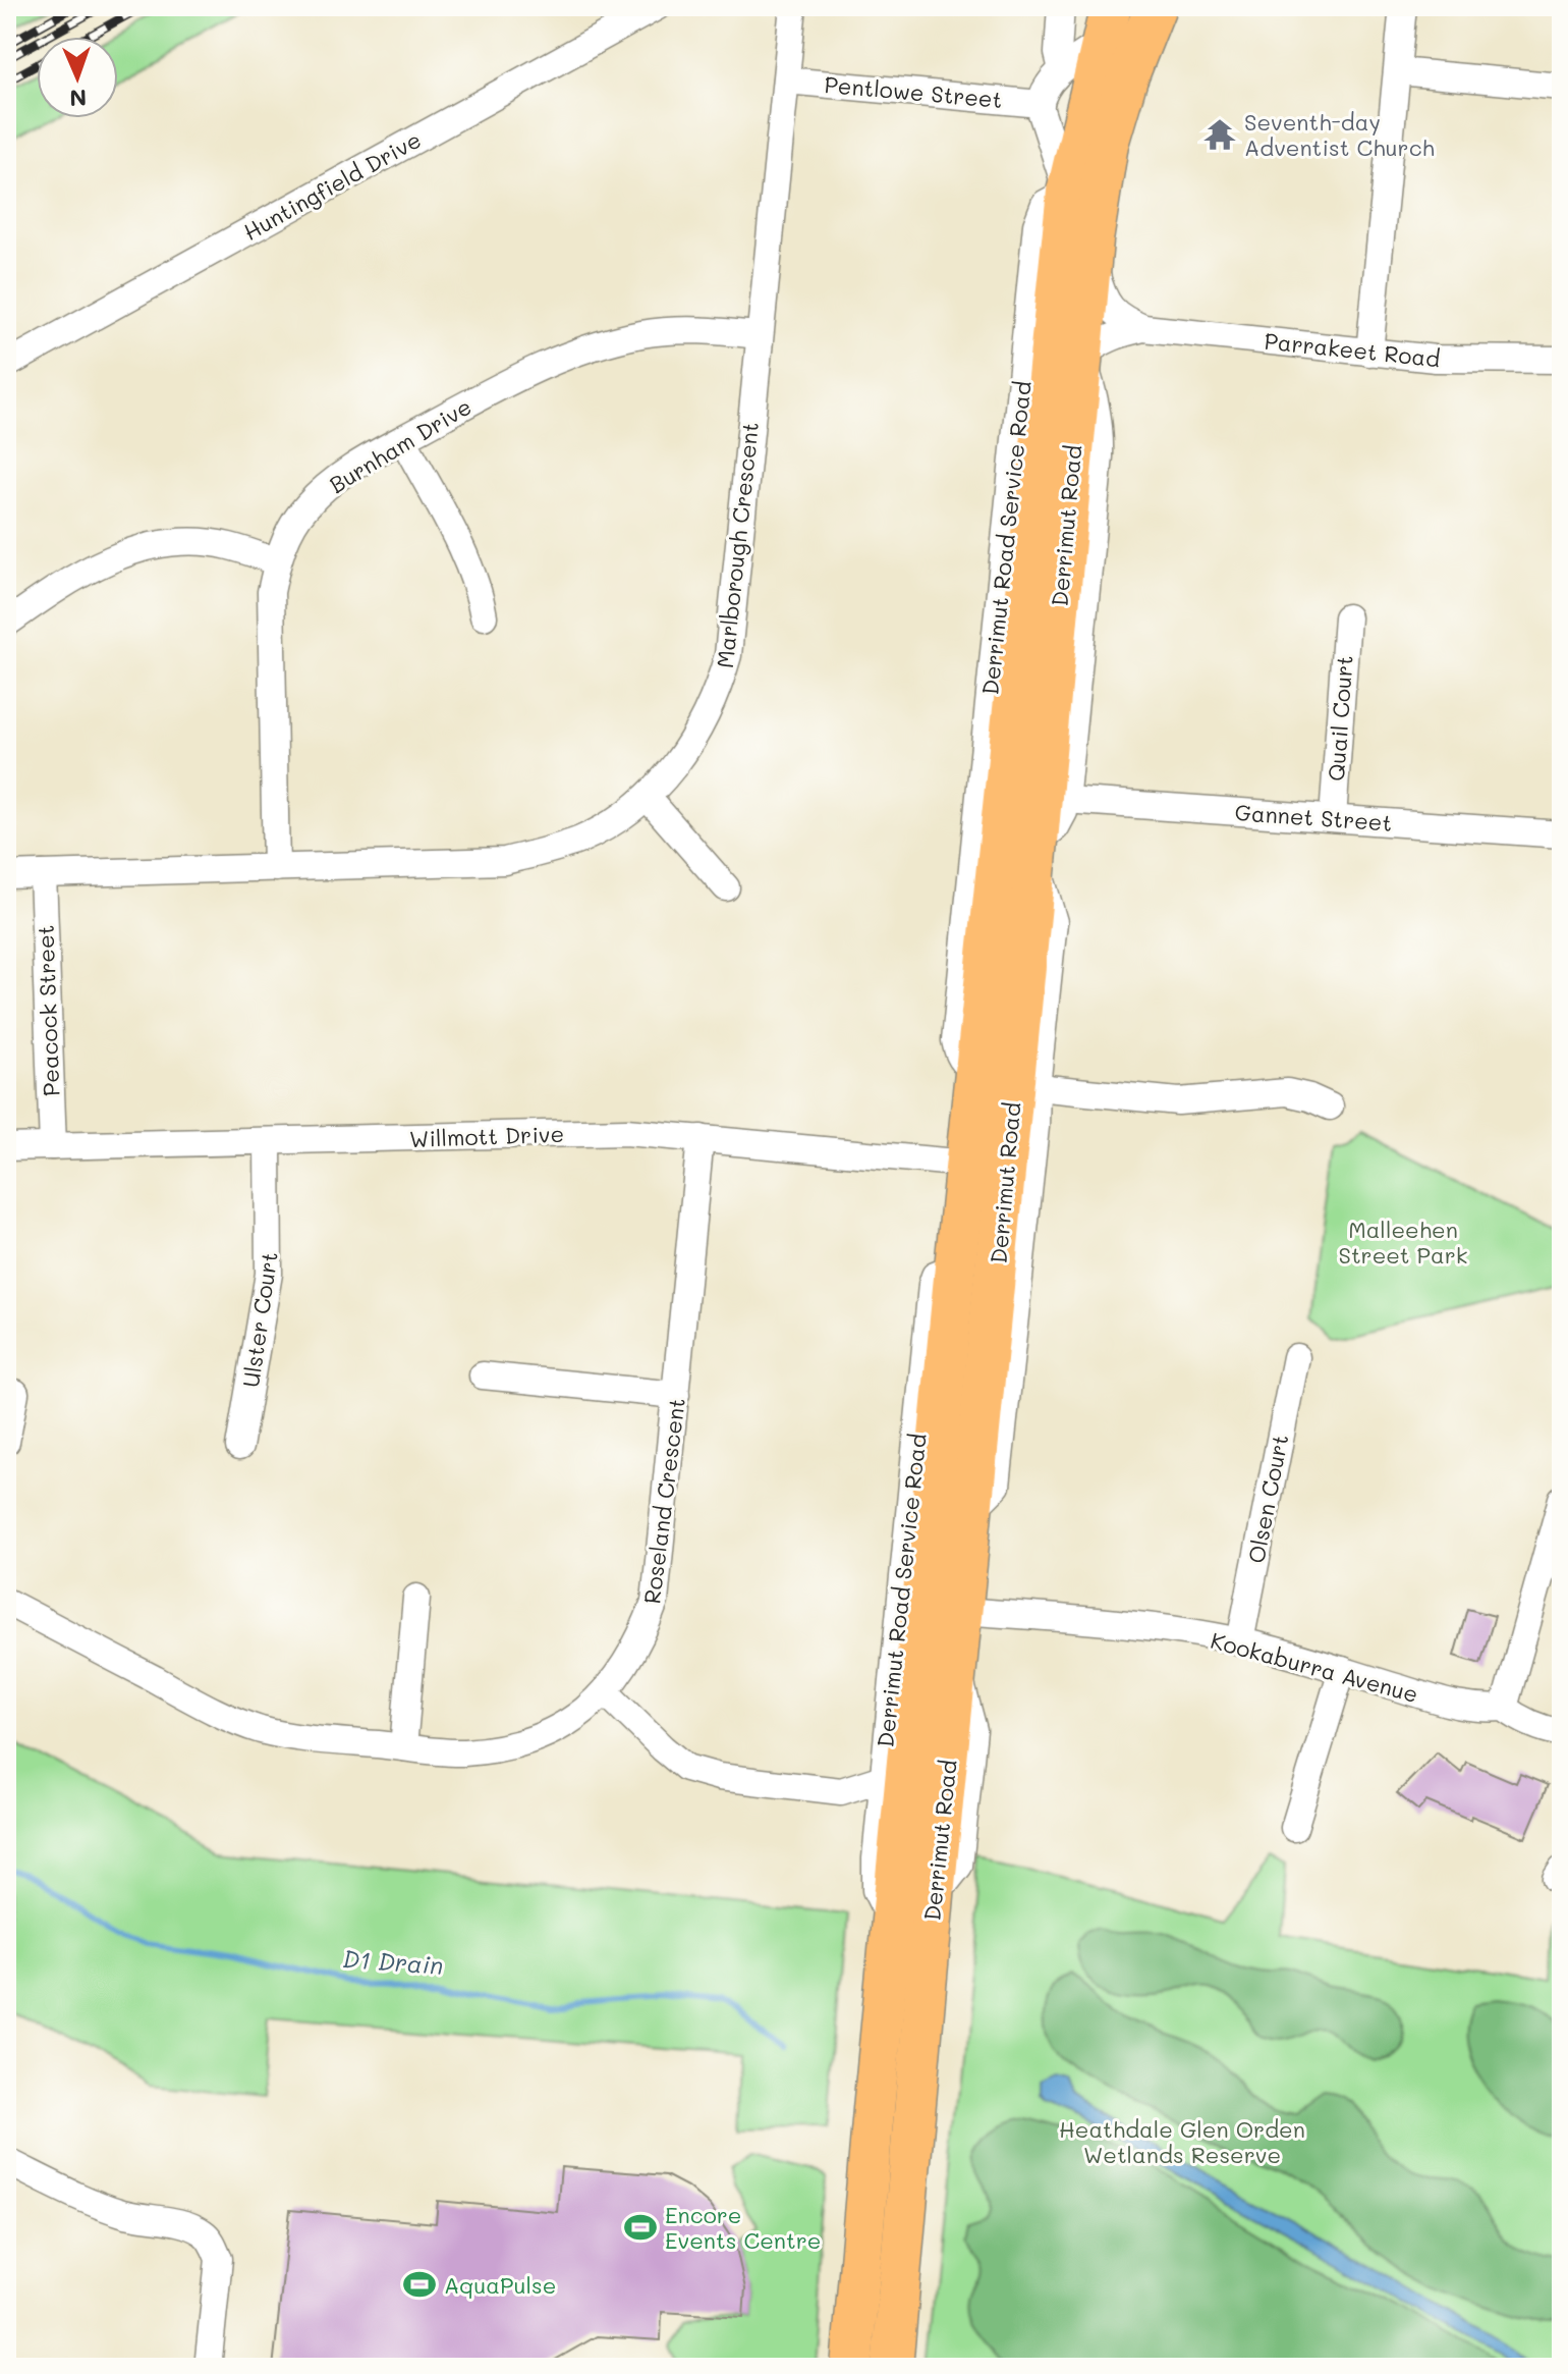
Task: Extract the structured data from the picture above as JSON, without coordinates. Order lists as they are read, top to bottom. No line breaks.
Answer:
{"streets":{"highway":["Derrimut Road"],"street":["Pentlowe Street","Huntingfield Drive","Parrakeet Road","Burnham Drive","Derrimut Road Service Road","Marlborough Crescent","Quail Court","Gannet Street","Peacock Street","Willmott Drive","Ulster Court","Olsen Court","Roseland Crescent","Kookaburra Avenue"]},"crossings":[["Pentlowe Street","Marlborough Crescent"],["Parrakeet Road","Derrimut Road"],["Burnham Drive","Marlborough Crescent"],["Derrimut Road","Derrimut Road Service Road"],["Derrimut Road","Gannet Street"],["Derrimut Road","Willmott Drive"],["Derrimut Road","Kookaburra Avenue"],["Marlborough Crescent","Peacock Street"],["Quail Court","Gannet Street"],["Peacock Street","Willmott Drive"],["Willmott Drive","Ulster Court"],["Willmott Drive","Roseland Crescent"],["Olsen Court","Kookaburra Avenue"]],"water":["D1 Drain"],"parks":["Malleehen Street Park","Heathdale Glen Orden Wetlands Reserve"],"places":{"temple":["Seventh-day Adventist Church"],"sports":["Encore Events Centre","AquaPulse"]},"north":"bottom"}
